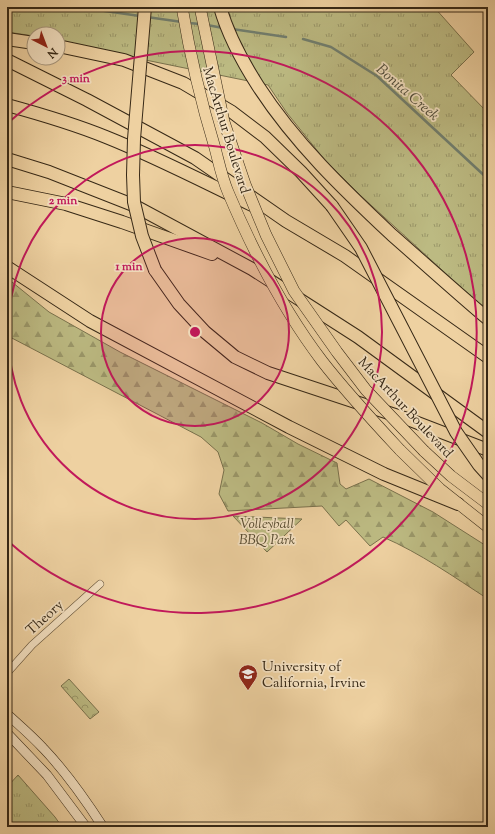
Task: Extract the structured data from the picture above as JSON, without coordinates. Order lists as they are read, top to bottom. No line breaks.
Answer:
{"streets":{"main road":["MacArthur Boulevard"],"street":["Theory"]},"water":["Bonita Creek"],"parks":["Volleyball BBQ Park"],"places":{"school or university":["University of California, Irvine"]},"north":"bottom right","rings":["3 min","2 min","1 min"]}
